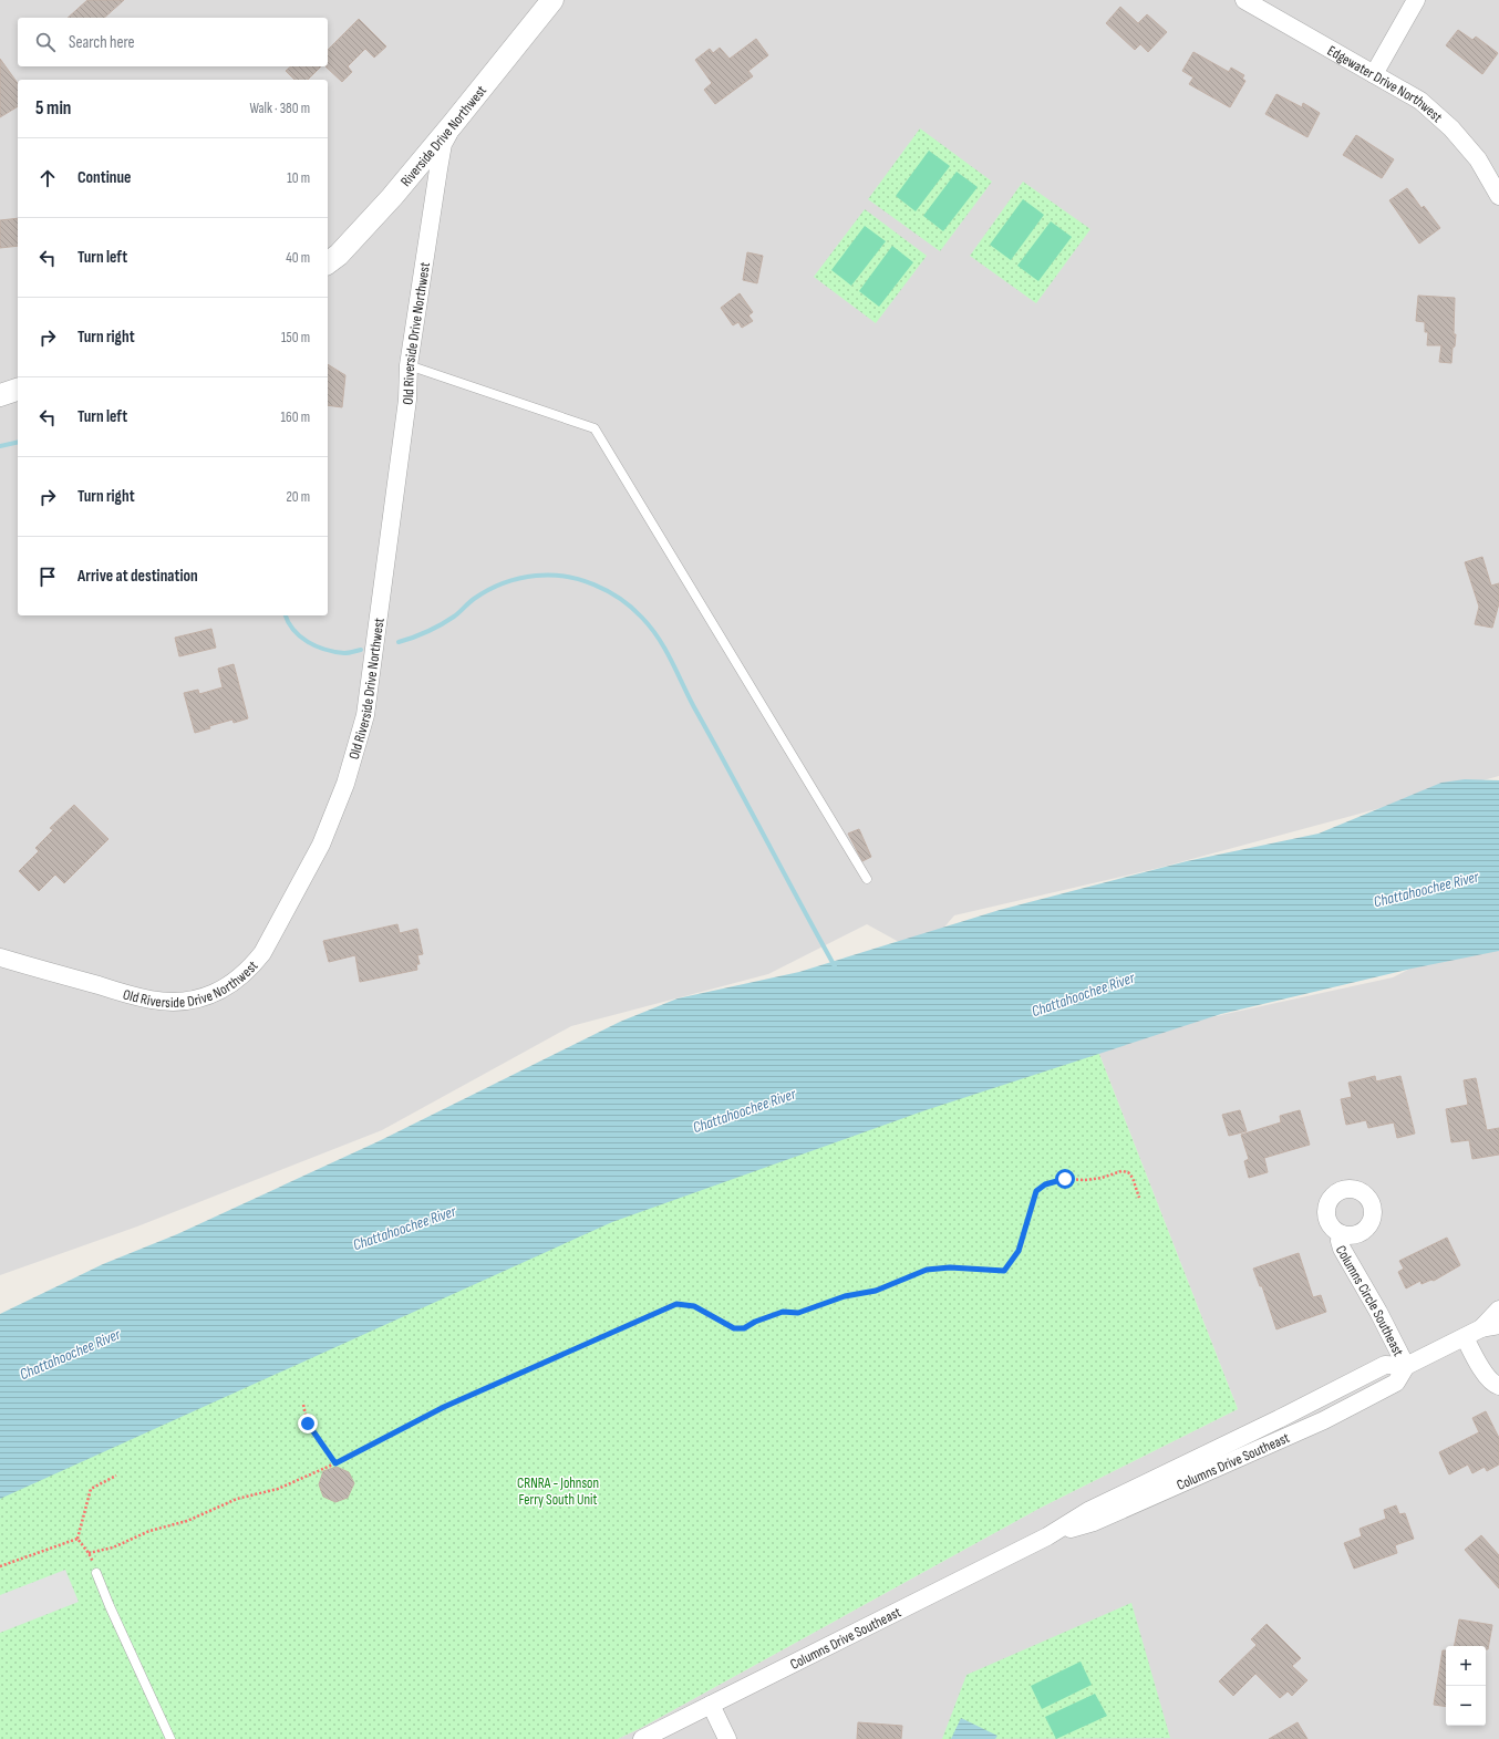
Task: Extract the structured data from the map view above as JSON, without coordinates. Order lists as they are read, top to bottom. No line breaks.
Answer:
{"streets":{"street":["Edgewater Drive Northwest","Riverside Drive Northwest","Old Riverside Drive Northwest","Columns Circle Southeast","Columns Drive Southeast"]},"crossings":[["Riverside Drive Northwest","Old Riverside Drive Northwest"],["Columns Circle Southeast","Columns Drive Southeast"]],"water":["Chattahoochee River"],"parks":["CRNRA - Johnson Ferry South Unit"],"page":{"search":"Search here","heading":["5 min","Walk · 380 m"],"list":[["Continue","10 m"],["Turn left","40 m"],["Turn right","150 m"],["Turn left","160 m"],["Turn right","20 m"],"Arrive at destination"],"map_buttons":["+","−"]}}
